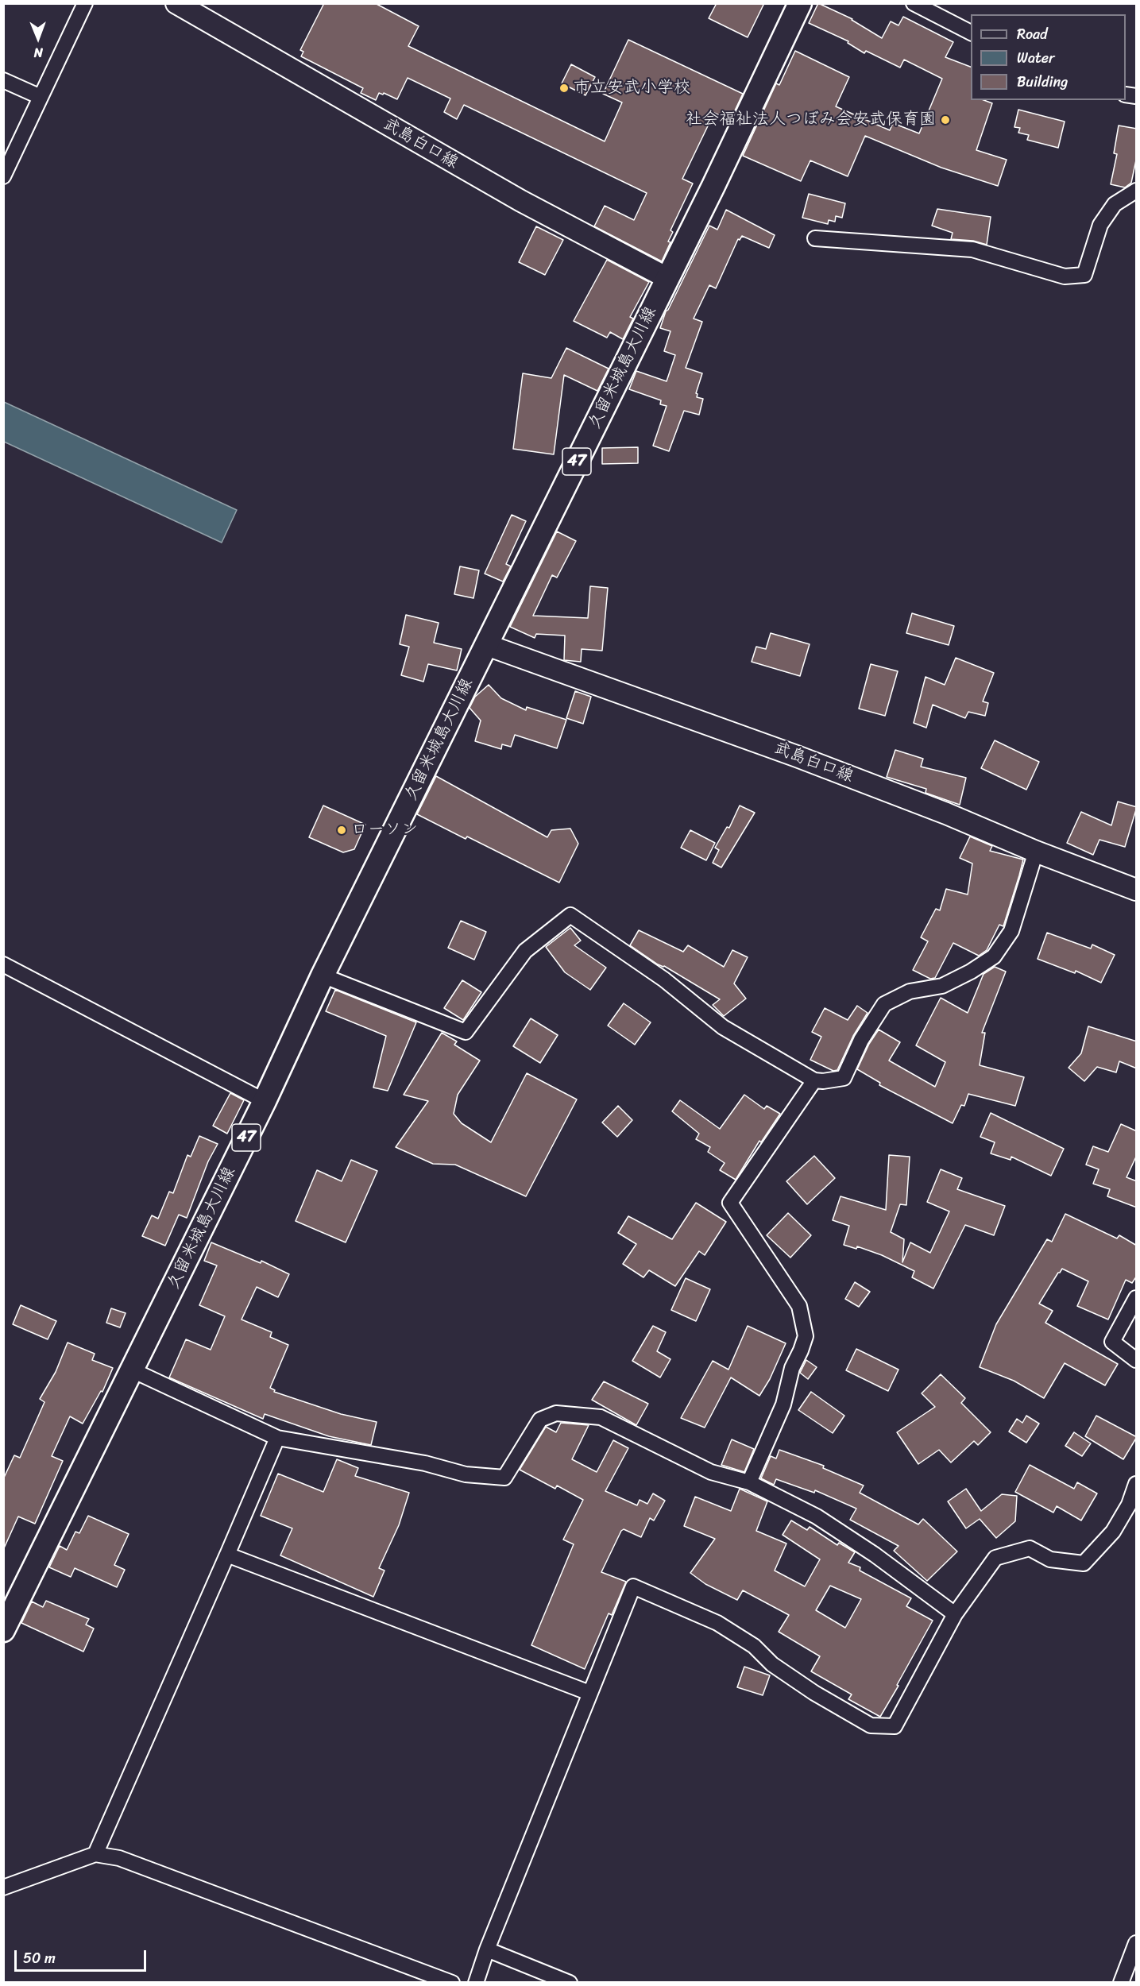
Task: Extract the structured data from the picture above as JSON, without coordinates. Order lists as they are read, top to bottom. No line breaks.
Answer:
{"streets":{"main road":["武島白口線","久留米城島大川線","47"]},"crossings":[["武島白口線","久留米城島大川線"]],"places":["市立安武小学校","社会福祉法人つぼみ会安武保育園","ローソン"],"legend":["Road","Water","Building"],"scale_bar":"50 m","north":"bottom"}
